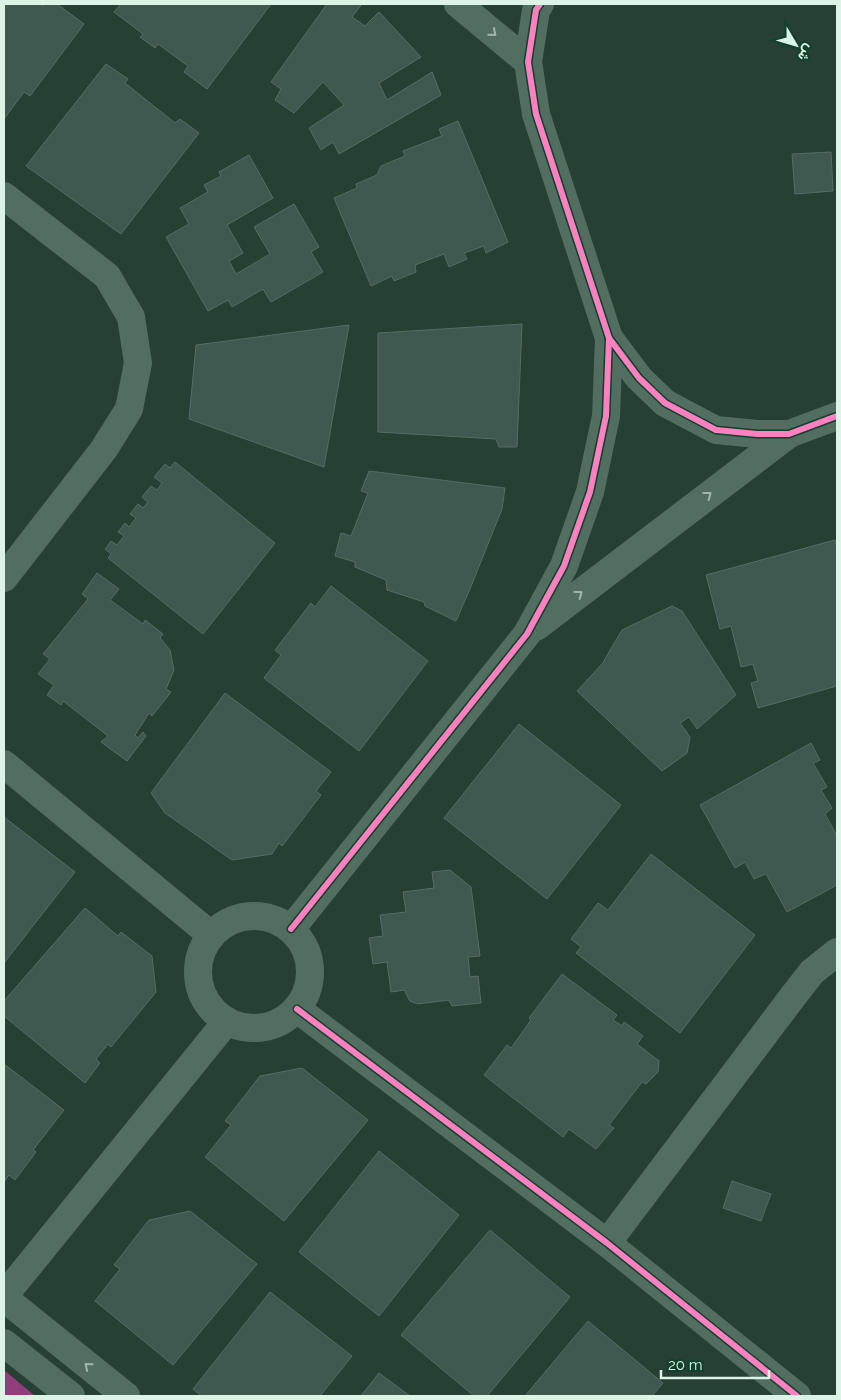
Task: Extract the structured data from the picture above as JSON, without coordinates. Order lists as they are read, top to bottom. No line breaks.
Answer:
{"scale_bar":"20 m","north":"bottom right"}
